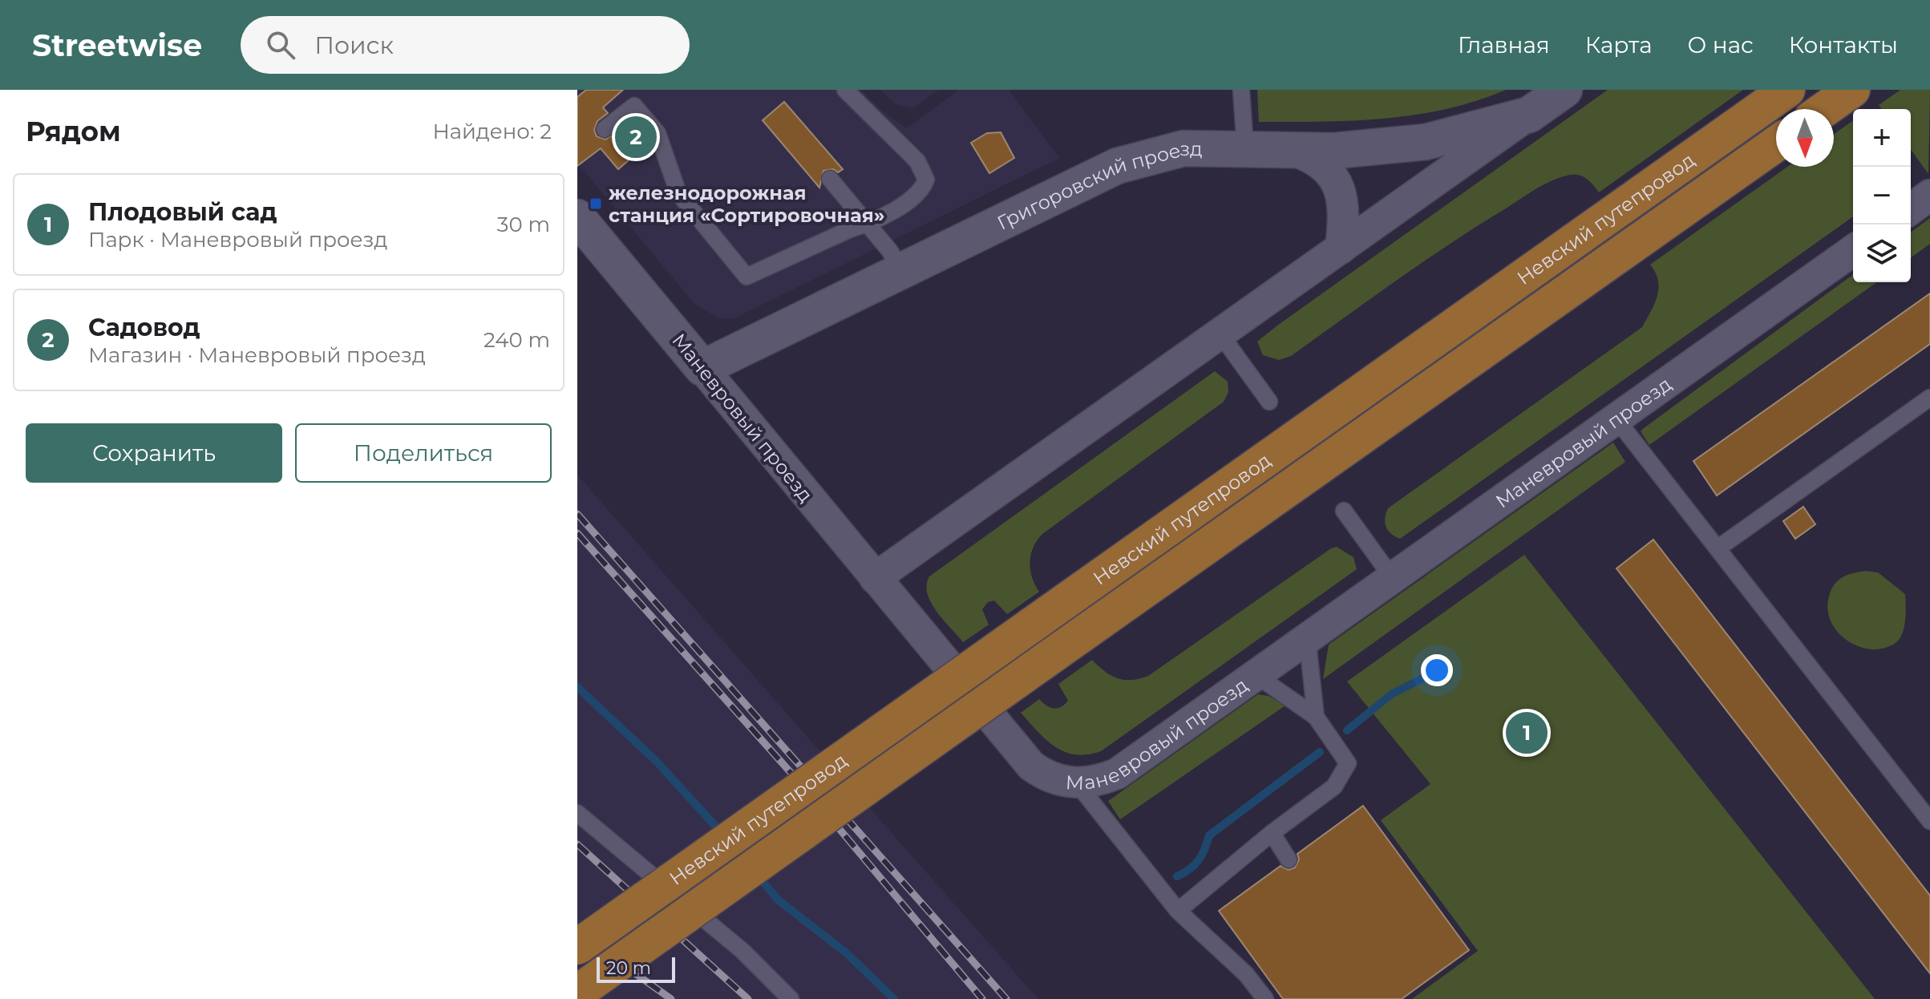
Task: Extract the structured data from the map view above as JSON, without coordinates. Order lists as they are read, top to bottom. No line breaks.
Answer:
{"streets":{"main road":["Невский путепровод"],"street":["Григоровский проезд","Маневровый проезд"]},"crossings":[["Григоровский проезд","Маневровый проезд"]],"places":{"transit":["железнодорожная станция «Сортировочная»"]},"scale_bar":"20 m","north":"bottom","page":{"header":"Streetwise","search":"Поиск","nav":["Главная","Карта","О нас","Контакты"],"heading":["Рядом","Найдено: 2"],"map_buttons":["+","−"],"pins":["2","1"],"list":[{"mark":"1","name":"Плодовый сад","note":"Парк · Маневровый проезд","value":"30 m"},{"mark":"2","name":"Садовод","note":"Магазин · Маневровый проезд","value":"240 m"}],"buttons":["Сохранить","Поделиться"],"scale":"20 m"}}
